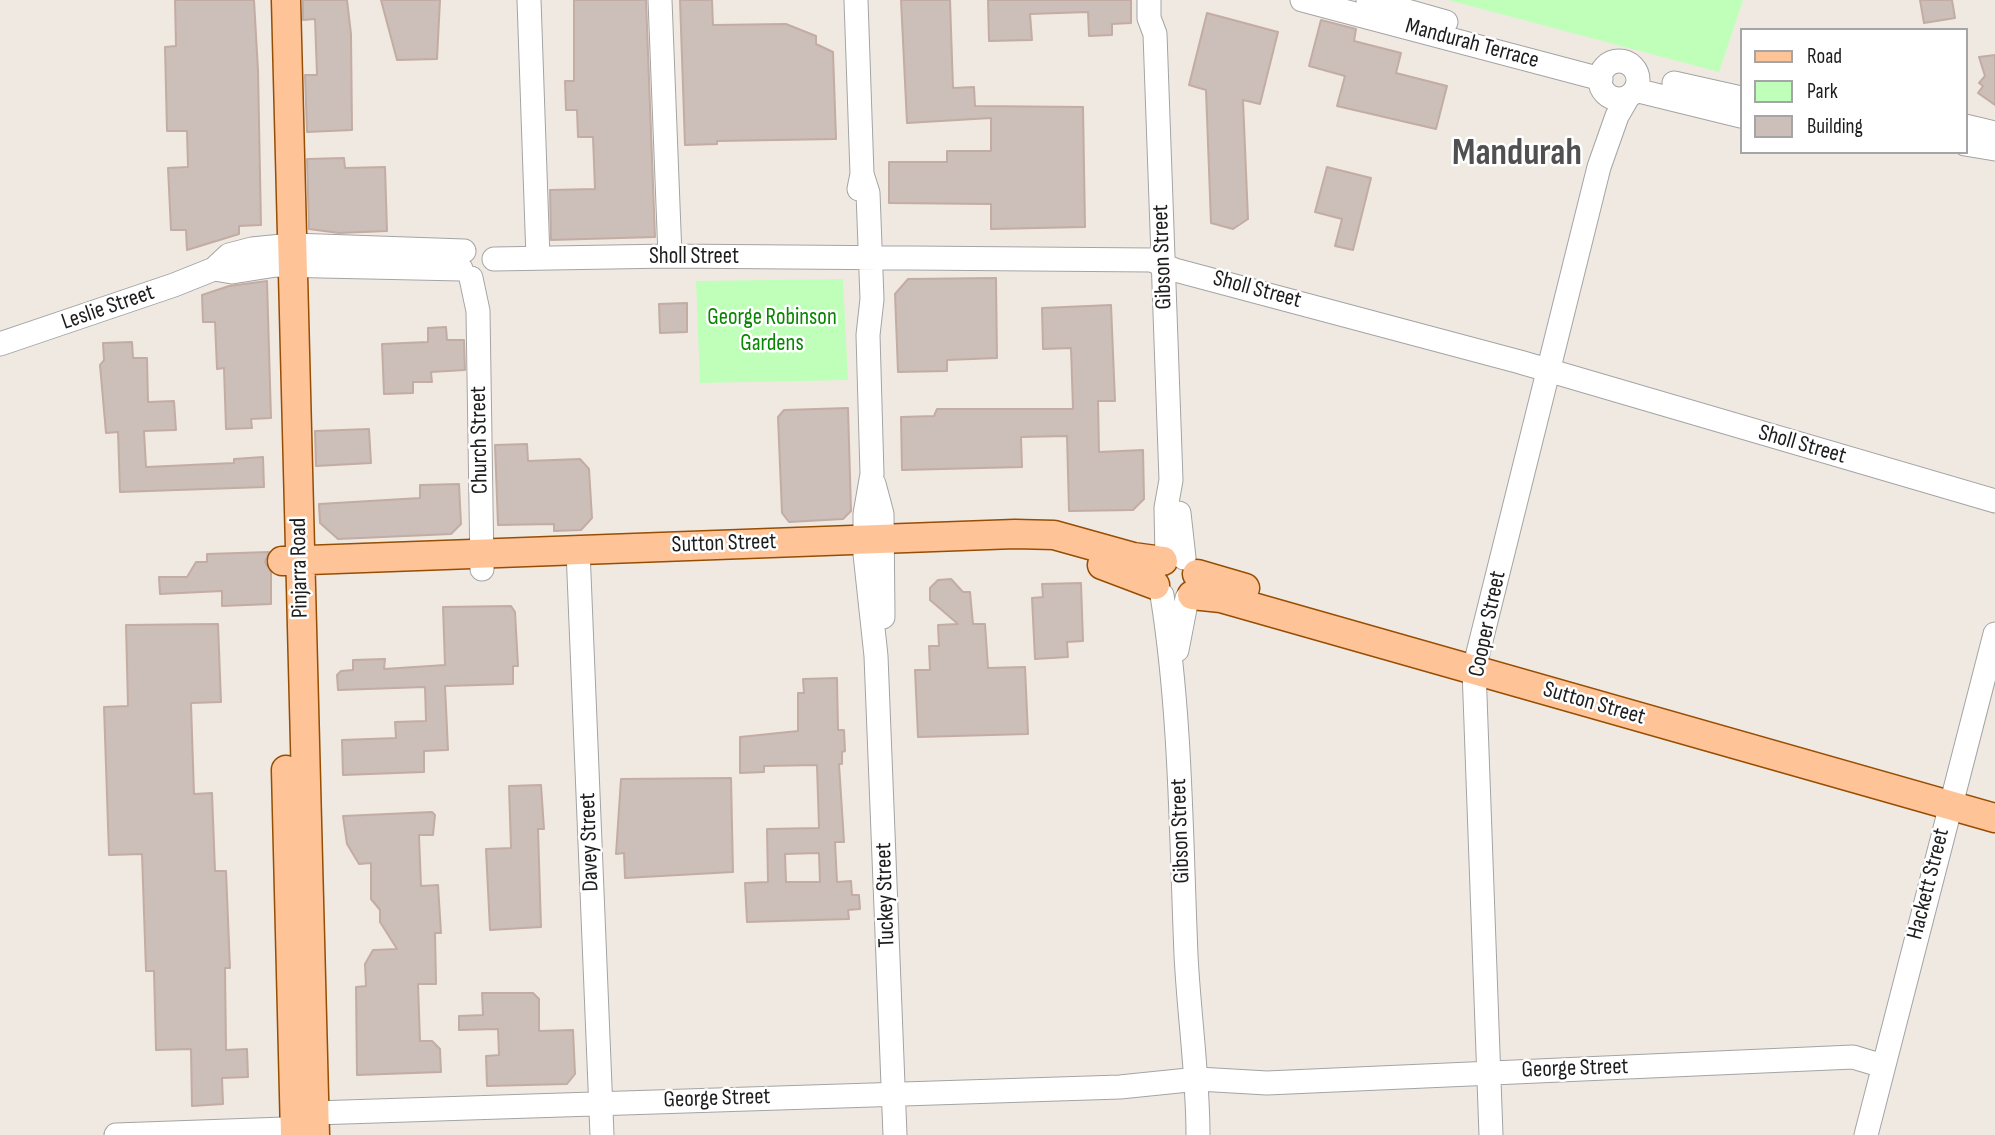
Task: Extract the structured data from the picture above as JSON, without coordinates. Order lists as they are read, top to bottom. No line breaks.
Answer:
{"streets":{"main road":["Sutton Street","Pinjarra Road"],"street":["Mandurah Terrace","Sholl Street","Gibson Street","Leslie Street","Church Street","Cooper Street","Davey Street","Hackett Street","Tuckey Street","George Street"]},"crossings":[["Mandurah Terrace","Cooper Street"],["Sholl Street","Gibson Street"],["Sholl Street","Leslie Street"],["Sholl Street","Church Street"],["Sholl Street","Pinjarra Road"],["Sholl Street","Cooper Street"],["Sholl Street","Tuckey Street"],["Gibson Street","Sutton Street"],["Gibson Street","George Street"],["Leslie Street","Pinjarra Road"],["Church Street","Sutton Street"],["Sutton Street","Pinjarra Road"],["Sutton Street","Cooper Street"],["Sutton Street","Davey Street"],["Sutton Street","Hackett Street"],["Sutton Street","Tuckey Street"],["Pinjarra Road","George Street"],["Cooper Street","George Street"],["Davey Street","George Street"],["Hackett Street","George Street"],["Tuckey Street","George Street"]],"districts":["Mandurah"],"parks":["George Robinson Gardens"],"legend":["Road","Park","Building"]}
